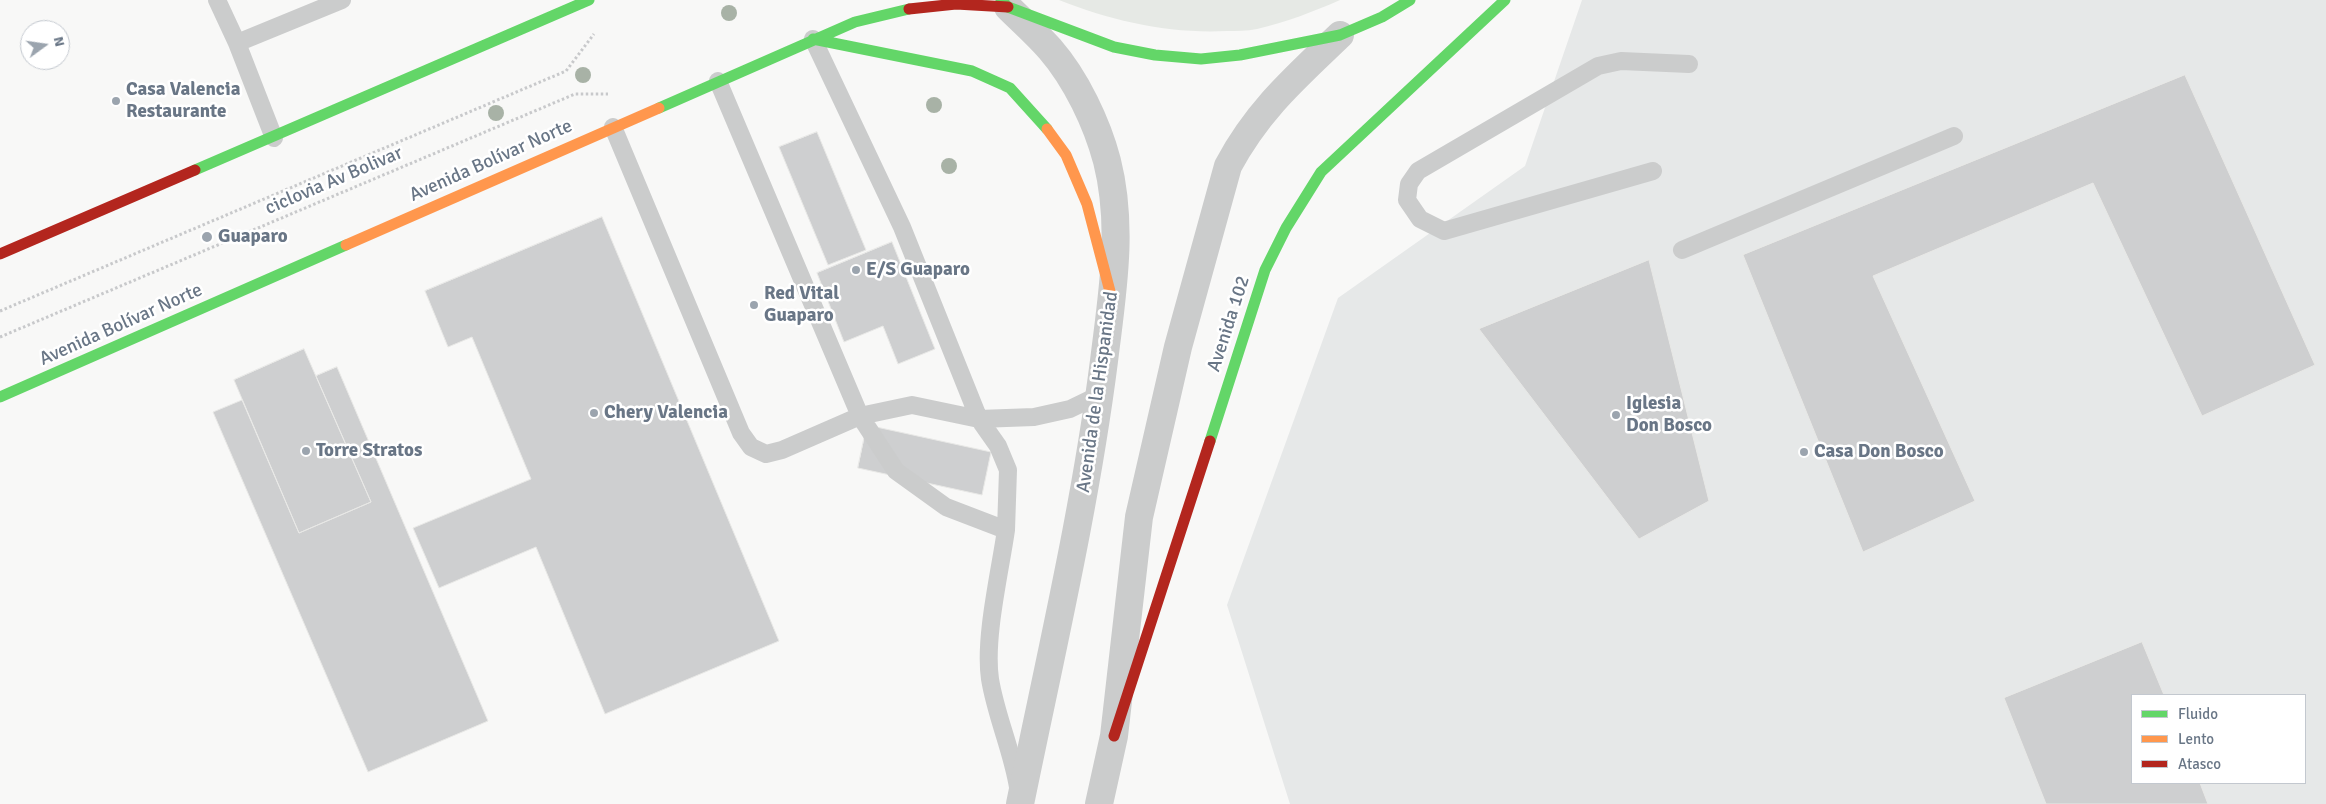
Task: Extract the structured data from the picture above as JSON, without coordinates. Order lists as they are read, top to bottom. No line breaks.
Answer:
{"streets":{"main road":["Avenida Bolívar Norte","Avenida 102"],"street":["Avenida de la Hispanidad"],"path":["ciclovia Av Bolivar"]},"crossings":[["Avenida Bolívar Norte","Avenida de la Hispanidad"]],"places":["Casa Valencia Restaurante","Guaparo","E/S Guaparo","Red Vital Guaparo","Chery Valencia","Iglesia Don Bosco","Torre Stratos","Casa Don Bosco"],"legend":["Fluido","Lento","Atasco"],"north":"right"}
